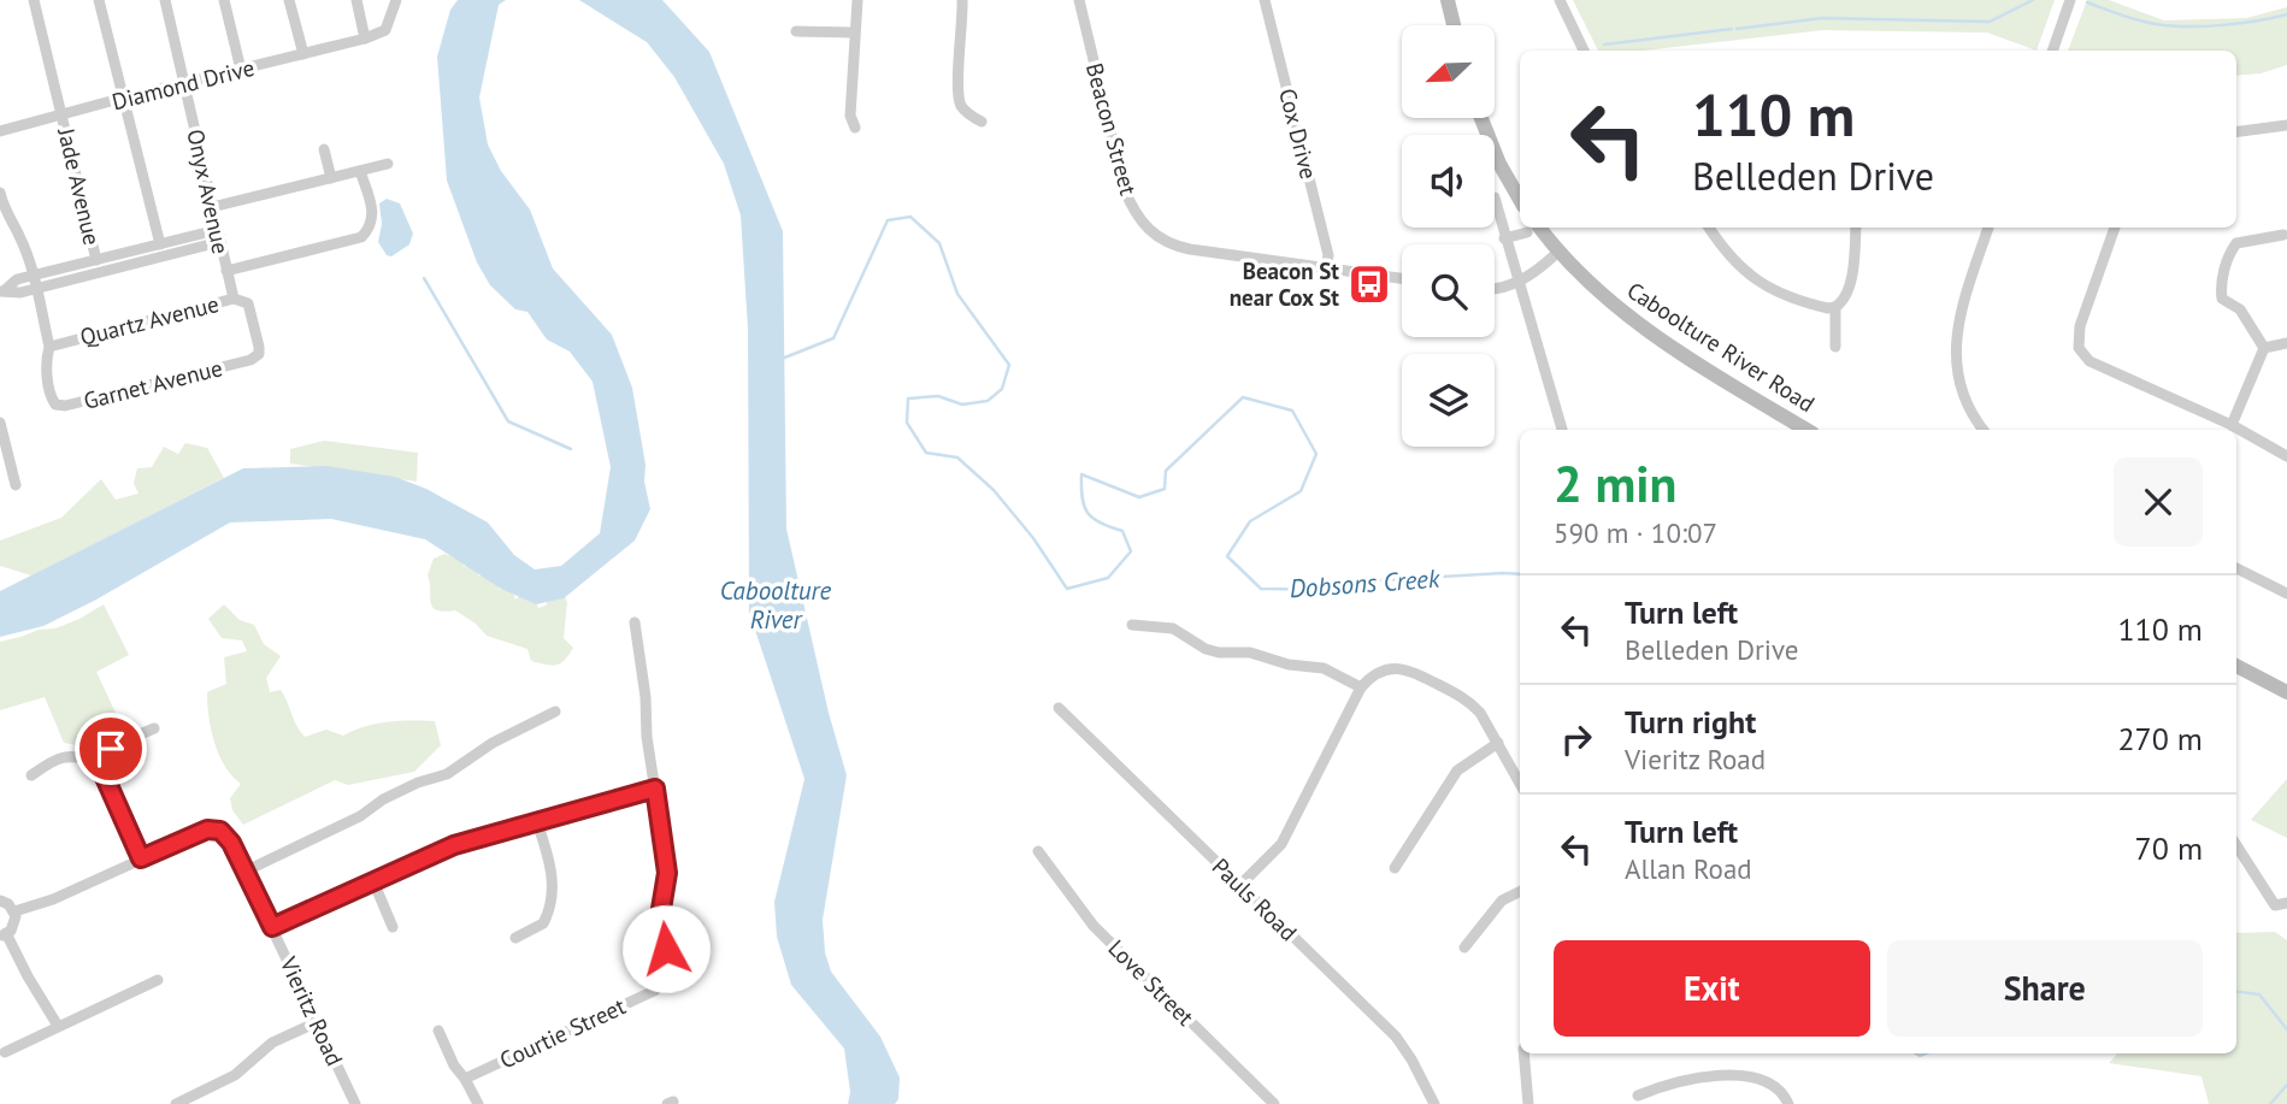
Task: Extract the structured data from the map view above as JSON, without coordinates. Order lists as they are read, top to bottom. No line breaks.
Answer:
{"streets":{"main road":["Caboolture River Road"],"street":["Diamond Drive","Beacon Street","Cox Drive","Jade Avenue","Onyx Avenue","Quartz Avenue","Garnet Avenue","Pauls Road","Love Street","Vieritz Road","Courtie Street"]},"crossings":[["Diamond Drive","Jade Avenue"],["Diamond Drive","Onyx Avenue"],["Beacon Street","Cox Drive"],["Onyx Avenue","Quartz Avenue"],["Quartz Avenue","Garnet Avenue"]],"water":["Dobsons Creek","Caboolture River"],"places":{"bus stop":["Beacon St near Cox St"]},"north":"bottom left","page":{"turn":["110 m","Belleden Drive"],"heading":["2 min","590 m · 10:07"],"list":[{"name":"Turn left","note":"Belleden Drive","value":"110 m"},{"name":"Turn right","note":"Vieritz Road","value":"270 m"},{"name":"Turn left","note":"Allan Road","value":"70 m"}],"buttons":["Exit","Share"]}}
